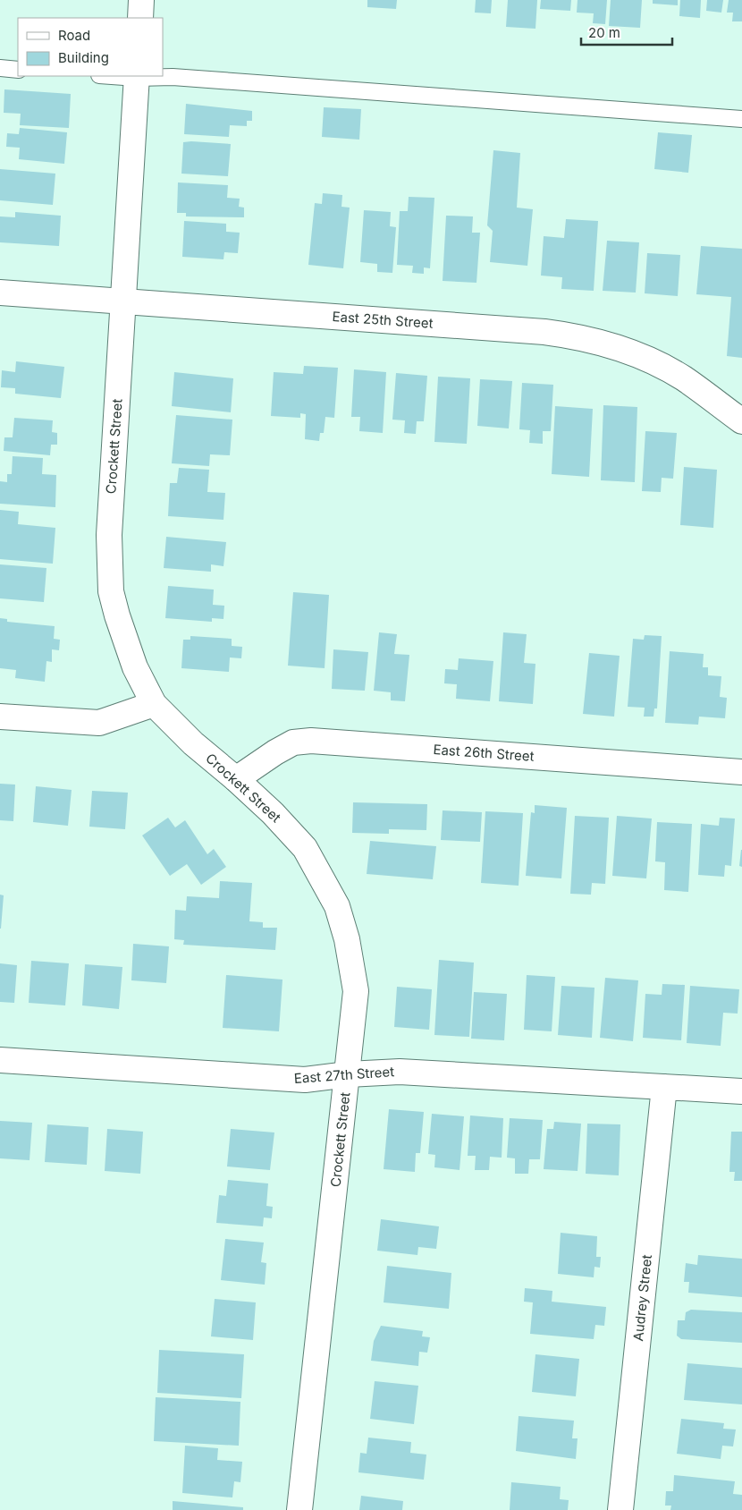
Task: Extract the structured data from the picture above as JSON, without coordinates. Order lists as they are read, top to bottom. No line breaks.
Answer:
{"streets":{"street":["East 25th Street","Crockett Street","East 26th Street","East 27th Street","Audrey Street"]},"crossings":[["East 25th Street","Crockett Street"],["Crockett Street","East 26th Street"],["Crockett Street","East 27th Street"],["East 27th Street","Audrey Street"]],"legend":["Road","Building"],"scale_bar":"20 m"}
